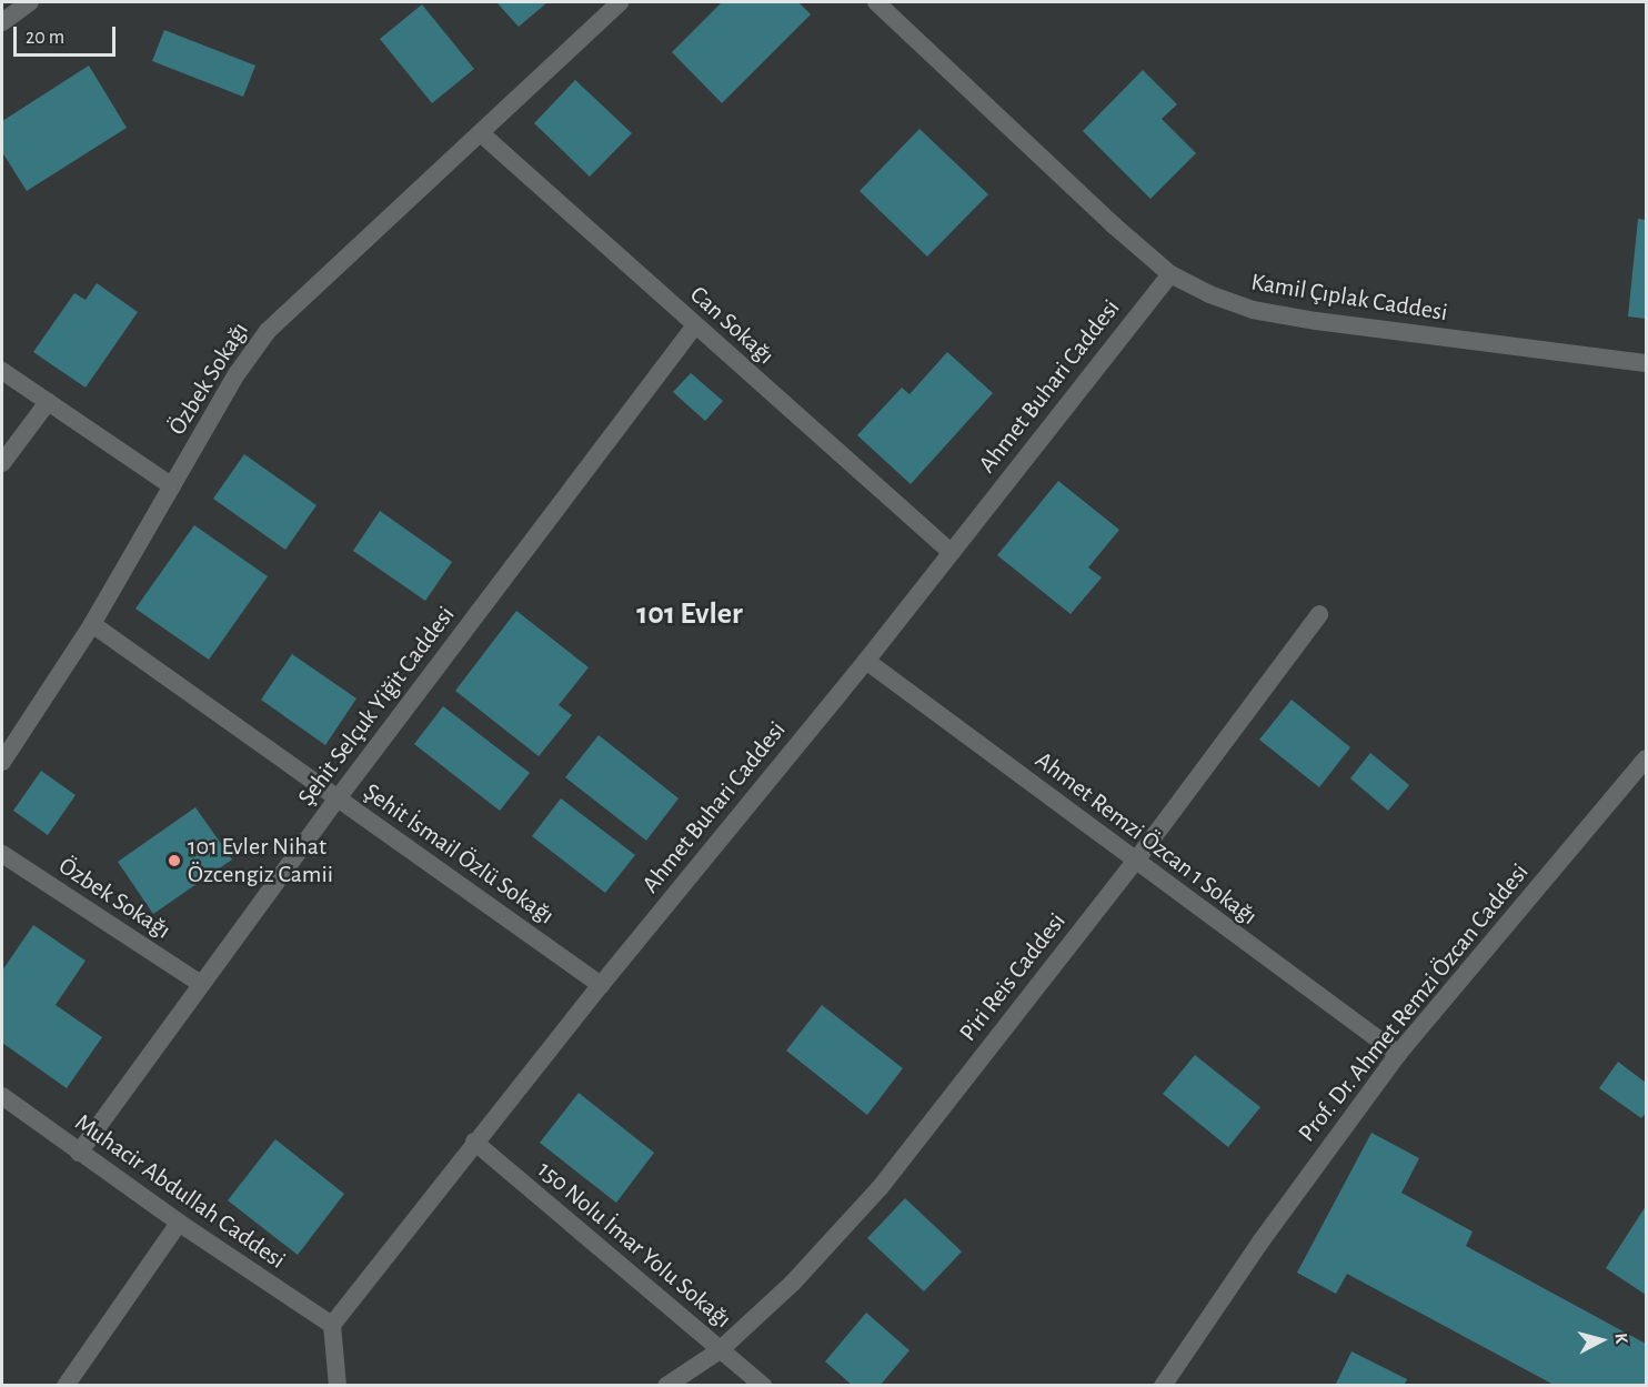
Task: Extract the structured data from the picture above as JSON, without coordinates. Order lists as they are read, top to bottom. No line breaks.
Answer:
{"streets":{"street":["Kamil Çıplak Caddesi","Can Sokağı","Özbek Sokağı","Ahmet Buhari Caddesi","Şehit Selçuk Yiğit Caddesi","Ahmet Remzi Özcan 1 Sokağı","Şehit İsmail Özlü Sokağı","Piri Reis Caddesi","Prof. Dr. Ahmet Remzi Özcan Caddesi","Muhacir Abdullah Caddesi","150 Nolu İmar Yolu Sokağı"]},"crossings":[["Kamil Çıplak Caddesi","Ahmet Buhari Caddesi"],["Can Sokağı","Özbek Sokağı"],["Can Sokağı","Ahmet Buhari Caddesi"],["Can Sokağı","Şehit Selçuk Yiğit Caddesi"],["Özbek Sokağı","Şehit Selçuk Yiğit Caddesi"],["Özbek Sokağı","Şehit İsmail Özlü Sokağı"],["Ahmet Buhari Caddesi","Ahmet Remzi Özcan 1 Sokağı"],["Ahmet Buhari Caddesi","Şehit İsmail Özlü Sokağı"],["Ahmet Buhari Caddesi","Muhacir Abdullah Caddesi"],["Ahmet Buhari Caddesi","150 Nolu İmar Yolu Sokağı"],["Şehit Selçuk Yiğit Caddesi","Şehit İsmail Özlü Sokağı"],["Şehit Selçuk Yiğit Caddesi","Muhacir Abdullah Caddesi"],["Ahmet Remzi Özcan 1 Sokağı","Piri Reis Caddesi"],["Ahmet Remzi Özcan 1 Sokağı","Prof. Dr. Ahmet Remzi Özcan Caddesi"],["Piri Reis Caddesi","150 Nolu İmar Yolu Sokağı"]],"districts":["101 Evler"],"places":["101 Evler Nihat Özcengiz Camii"],"scale_bar":"20 m","north":"right"}
